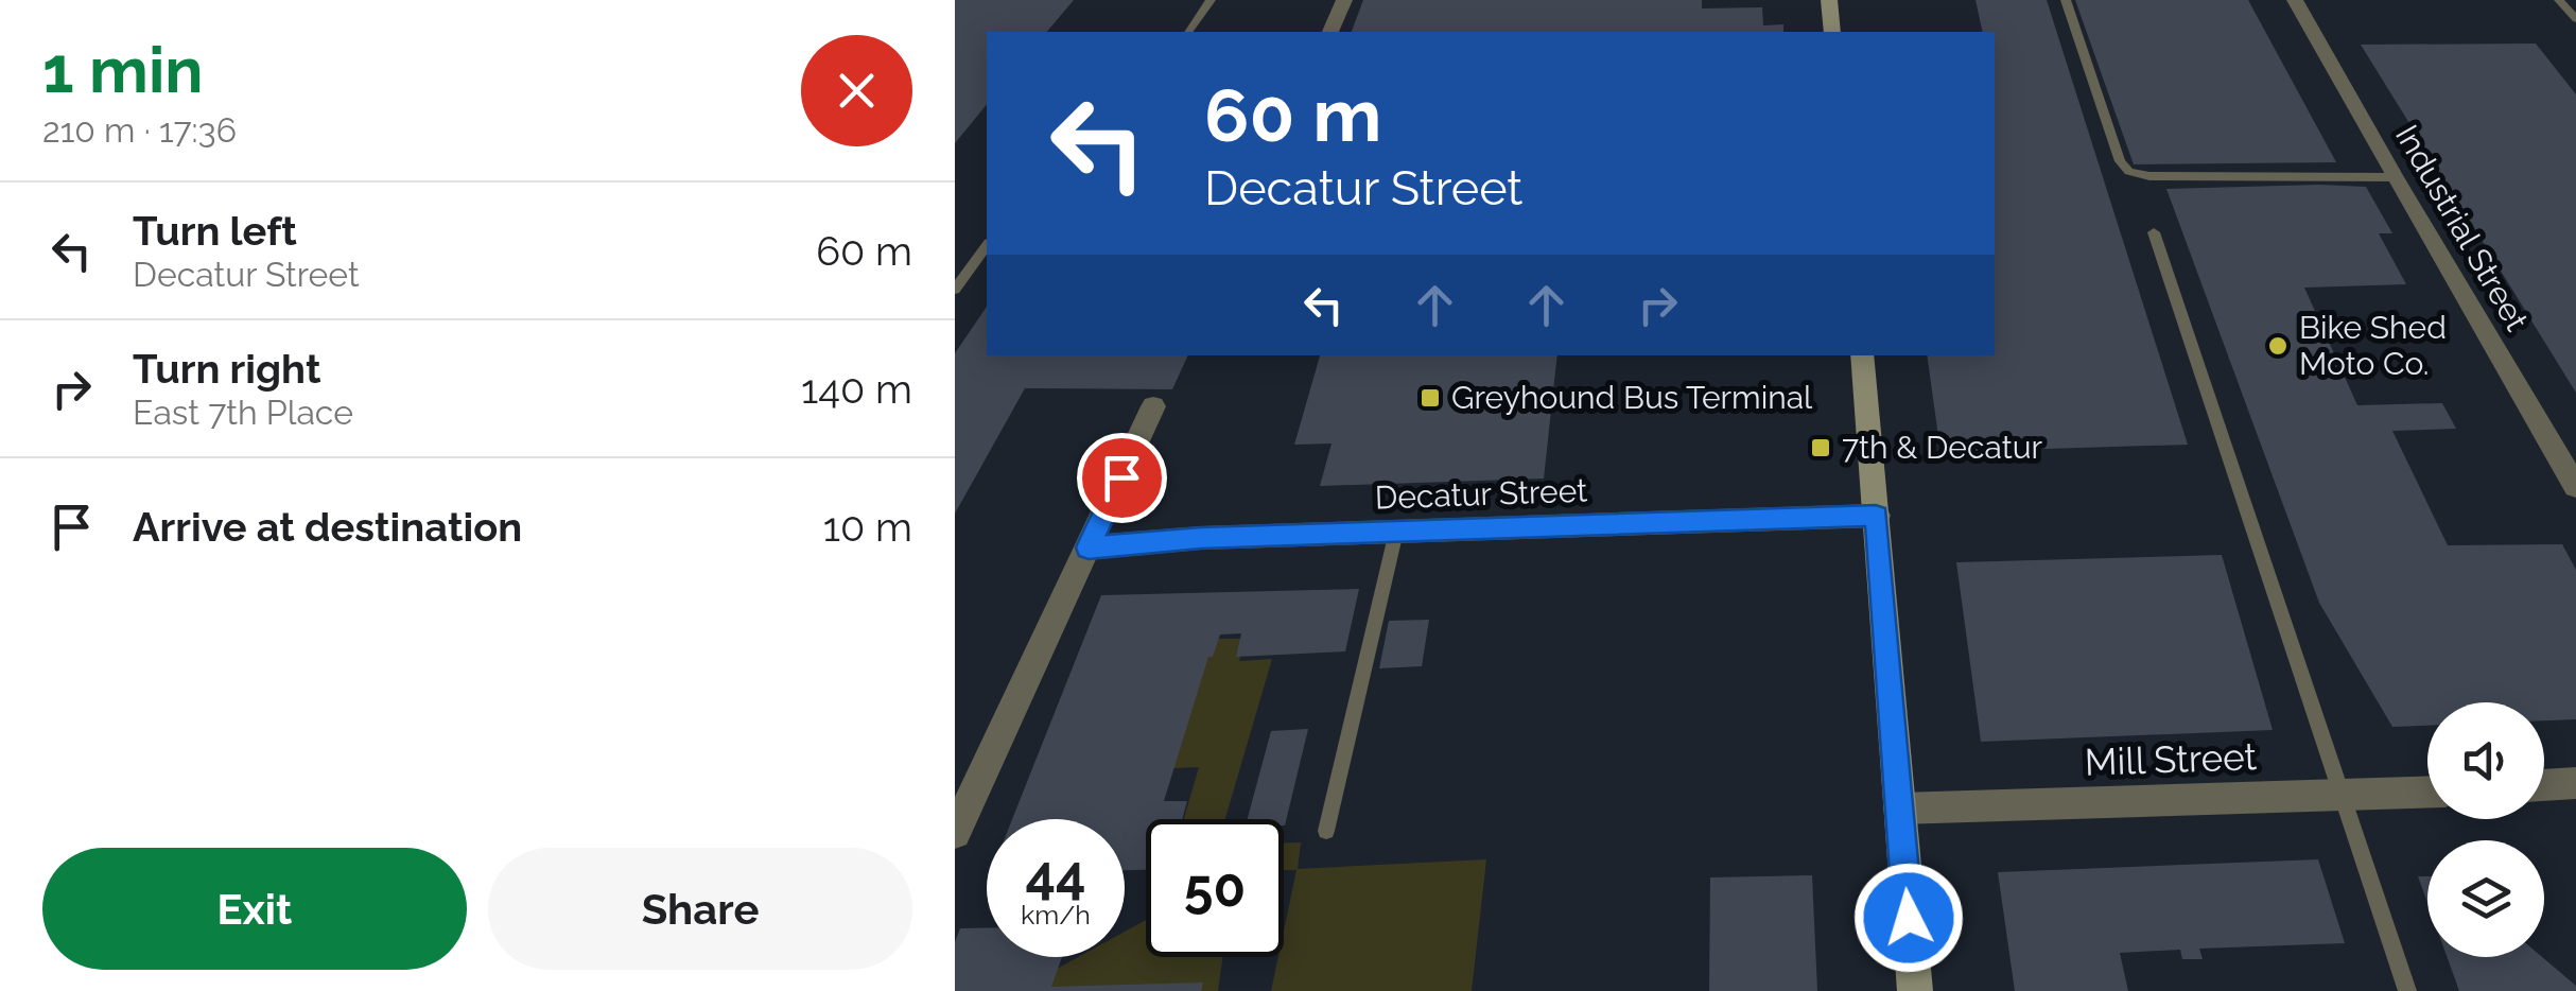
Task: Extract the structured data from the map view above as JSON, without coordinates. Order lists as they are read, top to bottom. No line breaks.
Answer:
{"streets":{"street":["Industrial Street","Decatur Street","Mill Street"]},"places":{"other":["Bike Shed Moto Co."],"transit":["Greyhound Bus Terminal","7th & Decatur"]},"page":{"heading":["1 min","210 m · 17:36"],"turn":["60 m","Decatur Street"],"list":[{"name":"Turn left","note":"Decatur Street","value":"60 m"},{"name":"Turn right","note":"East 7th Place","value":"140 m"},{"name":"Arrive at destination","value":"10 m"}],"speed":"44 km/h","limit":"50","buttons":["Exit","Share"]}}
